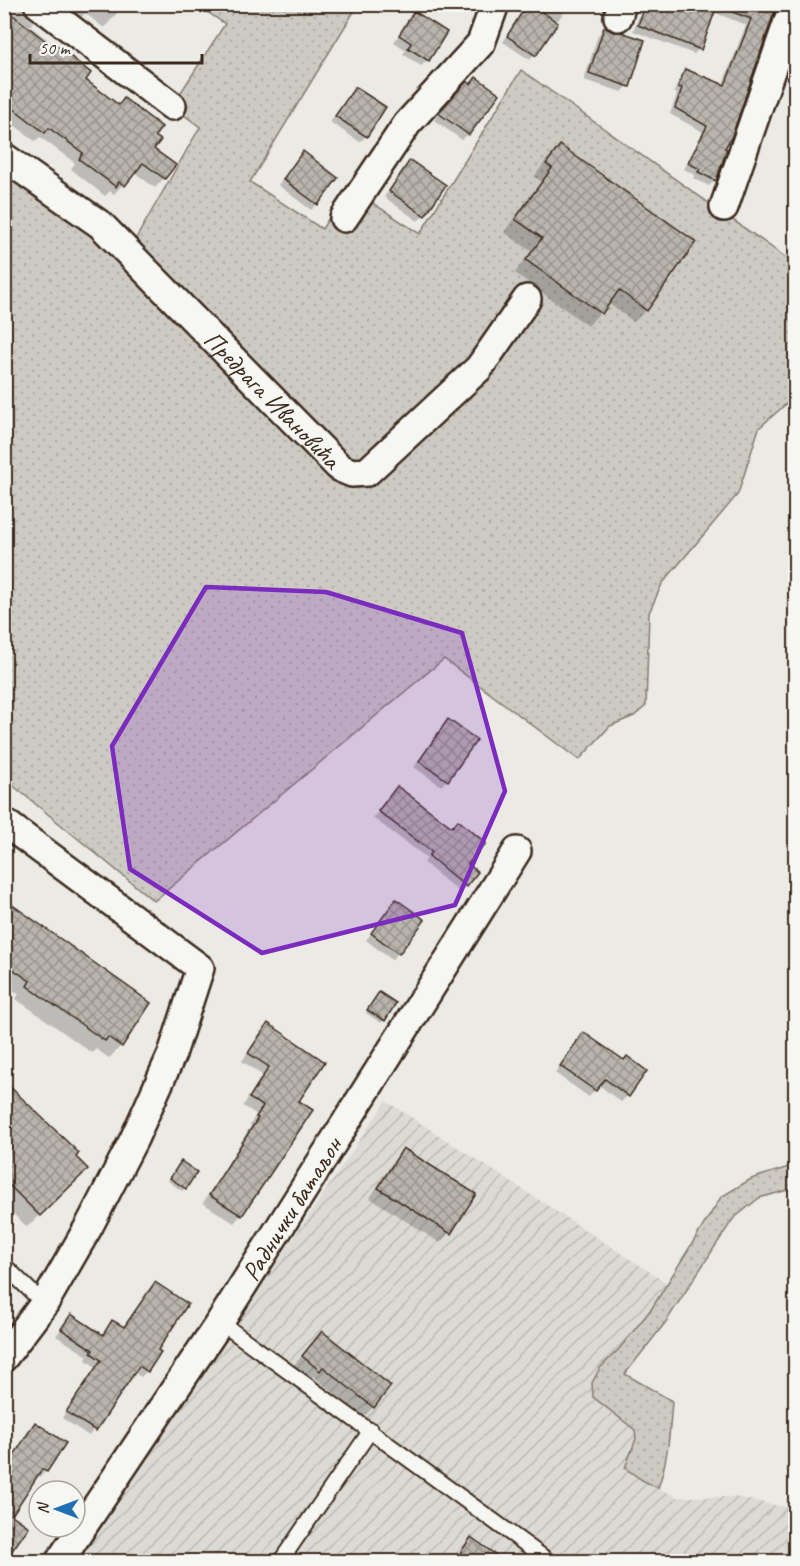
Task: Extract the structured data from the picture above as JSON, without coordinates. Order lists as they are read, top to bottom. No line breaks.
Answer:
{"streets":{"street":["Предрага Ивановића","Раднички батаљон"]},"scale_bar":"50 m","north":"left"}
